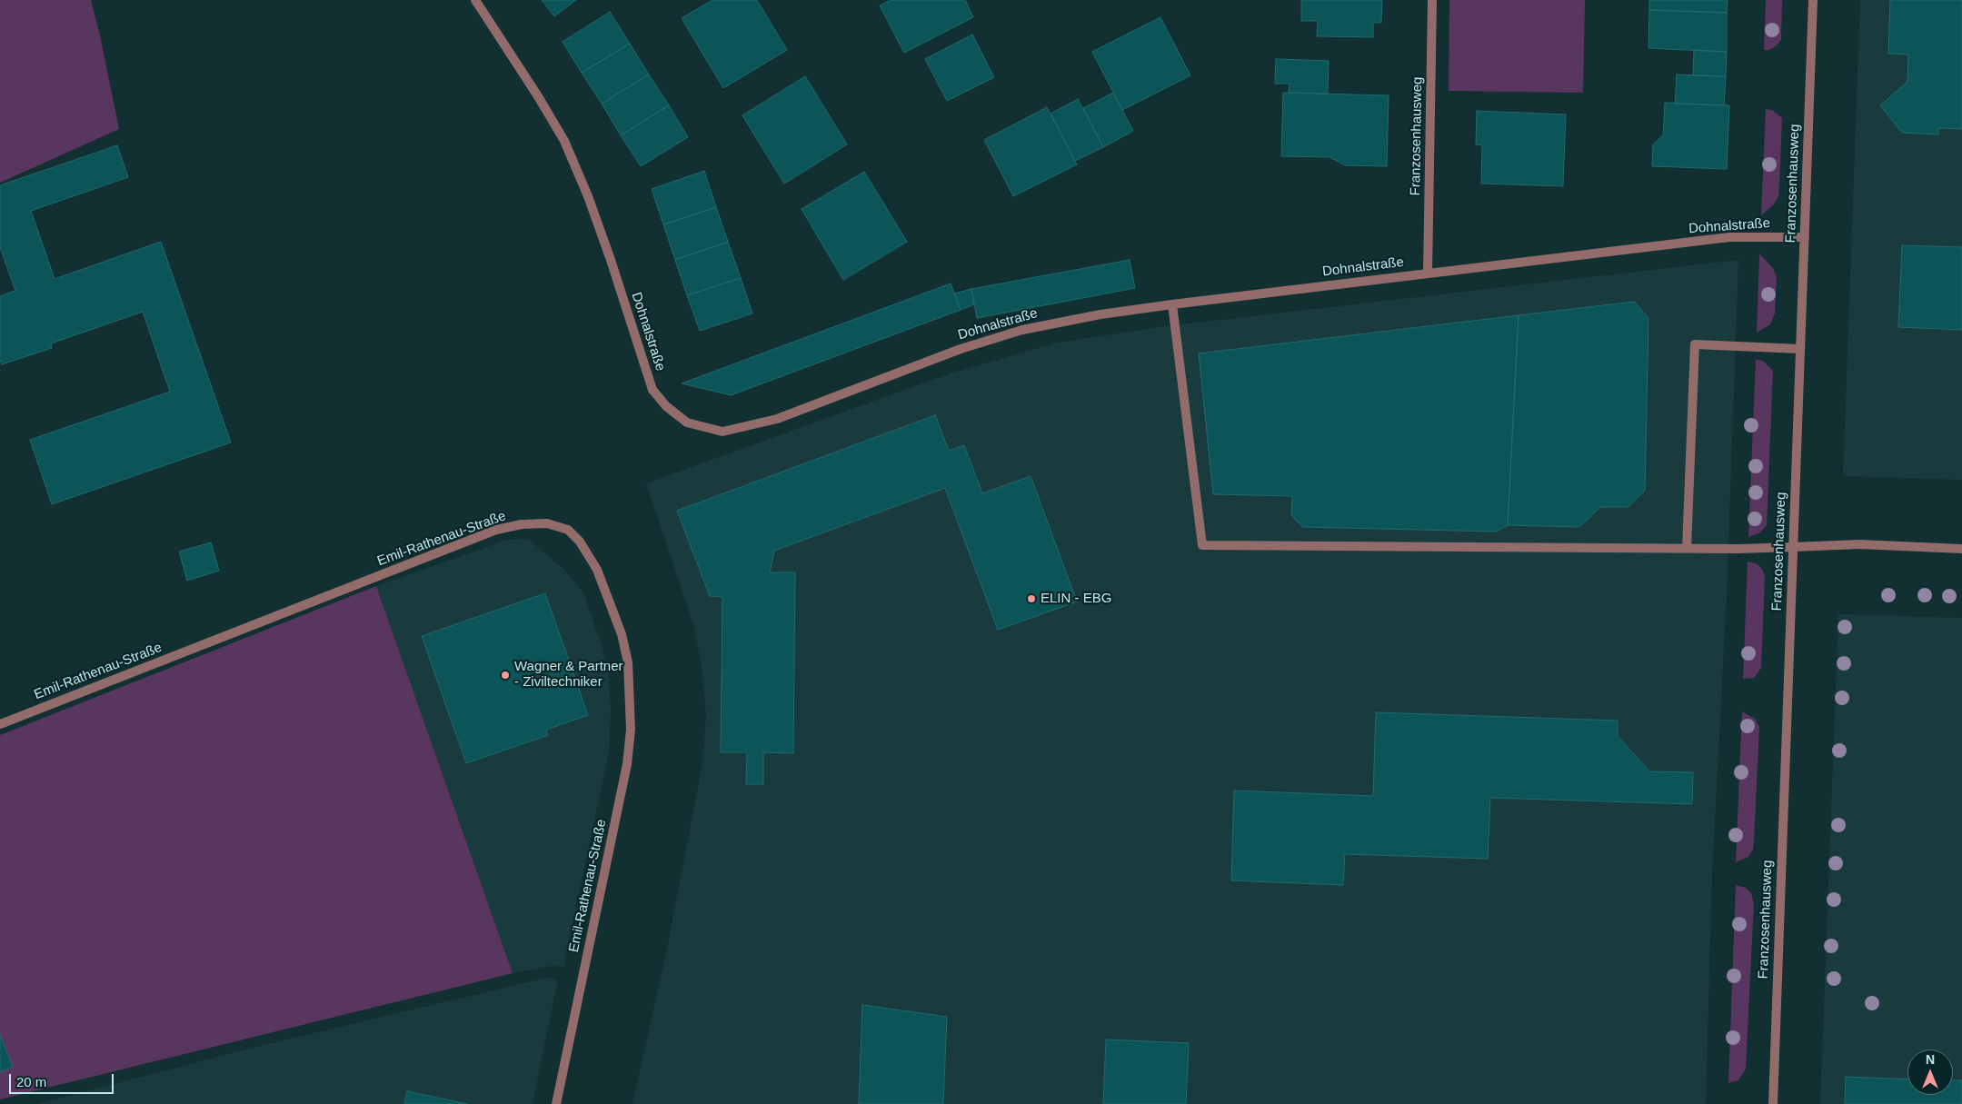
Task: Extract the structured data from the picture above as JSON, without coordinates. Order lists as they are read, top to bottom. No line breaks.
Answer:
{"streets":{"street":["Franzosenhausweg","Dohnalstraße","Emil-Rathenau-Straße"]},"crossings":[["Franzosenhausweg","Dohnalstraße"]],"places":["ELIN - EBG","Wagner & Partner - Ziviltechniker"],"scale_bar":"20 m","north":"top"}
